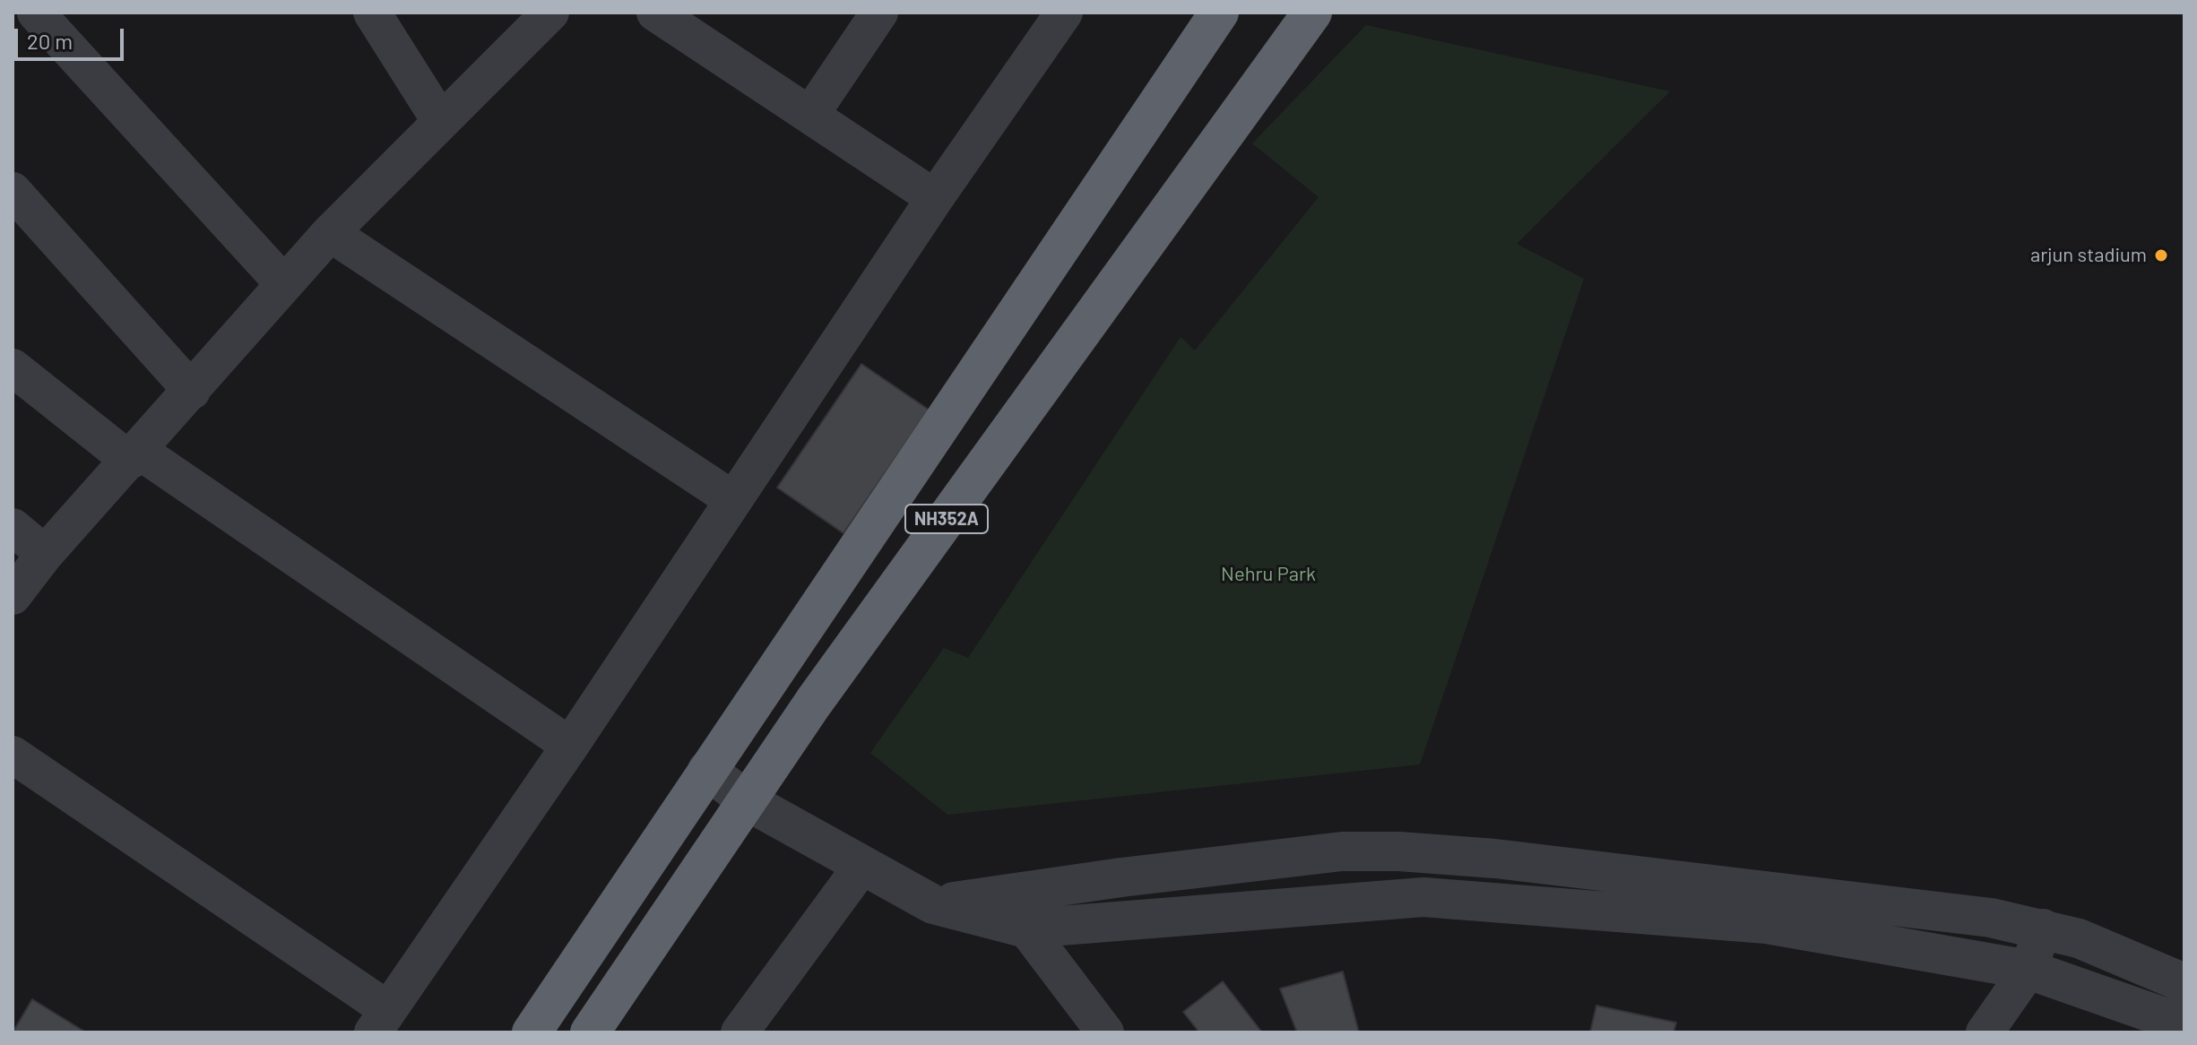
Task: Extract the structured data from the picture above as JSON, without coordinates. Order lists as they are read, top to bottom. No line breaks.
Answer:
{"streets":{"highway":["NH352A"]},"parks":["Nehru Park"],"places":["arjun stadium"],"scale_bar":"20 m"}
